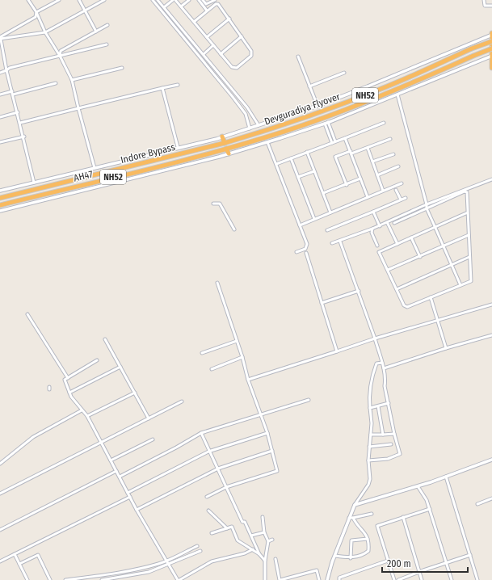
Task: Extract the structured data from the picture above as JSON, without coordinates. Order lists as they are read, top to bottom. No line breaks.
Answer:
{"streets":{"highway":["NH52","Devguradiya Flyover","Indore Bypass","AH47"]},"crossings":[["Devguradiya Flyover","Indore Bypass"],["Devguradiya Flyover","AH47"]],"scale_bar":"200 m"}
